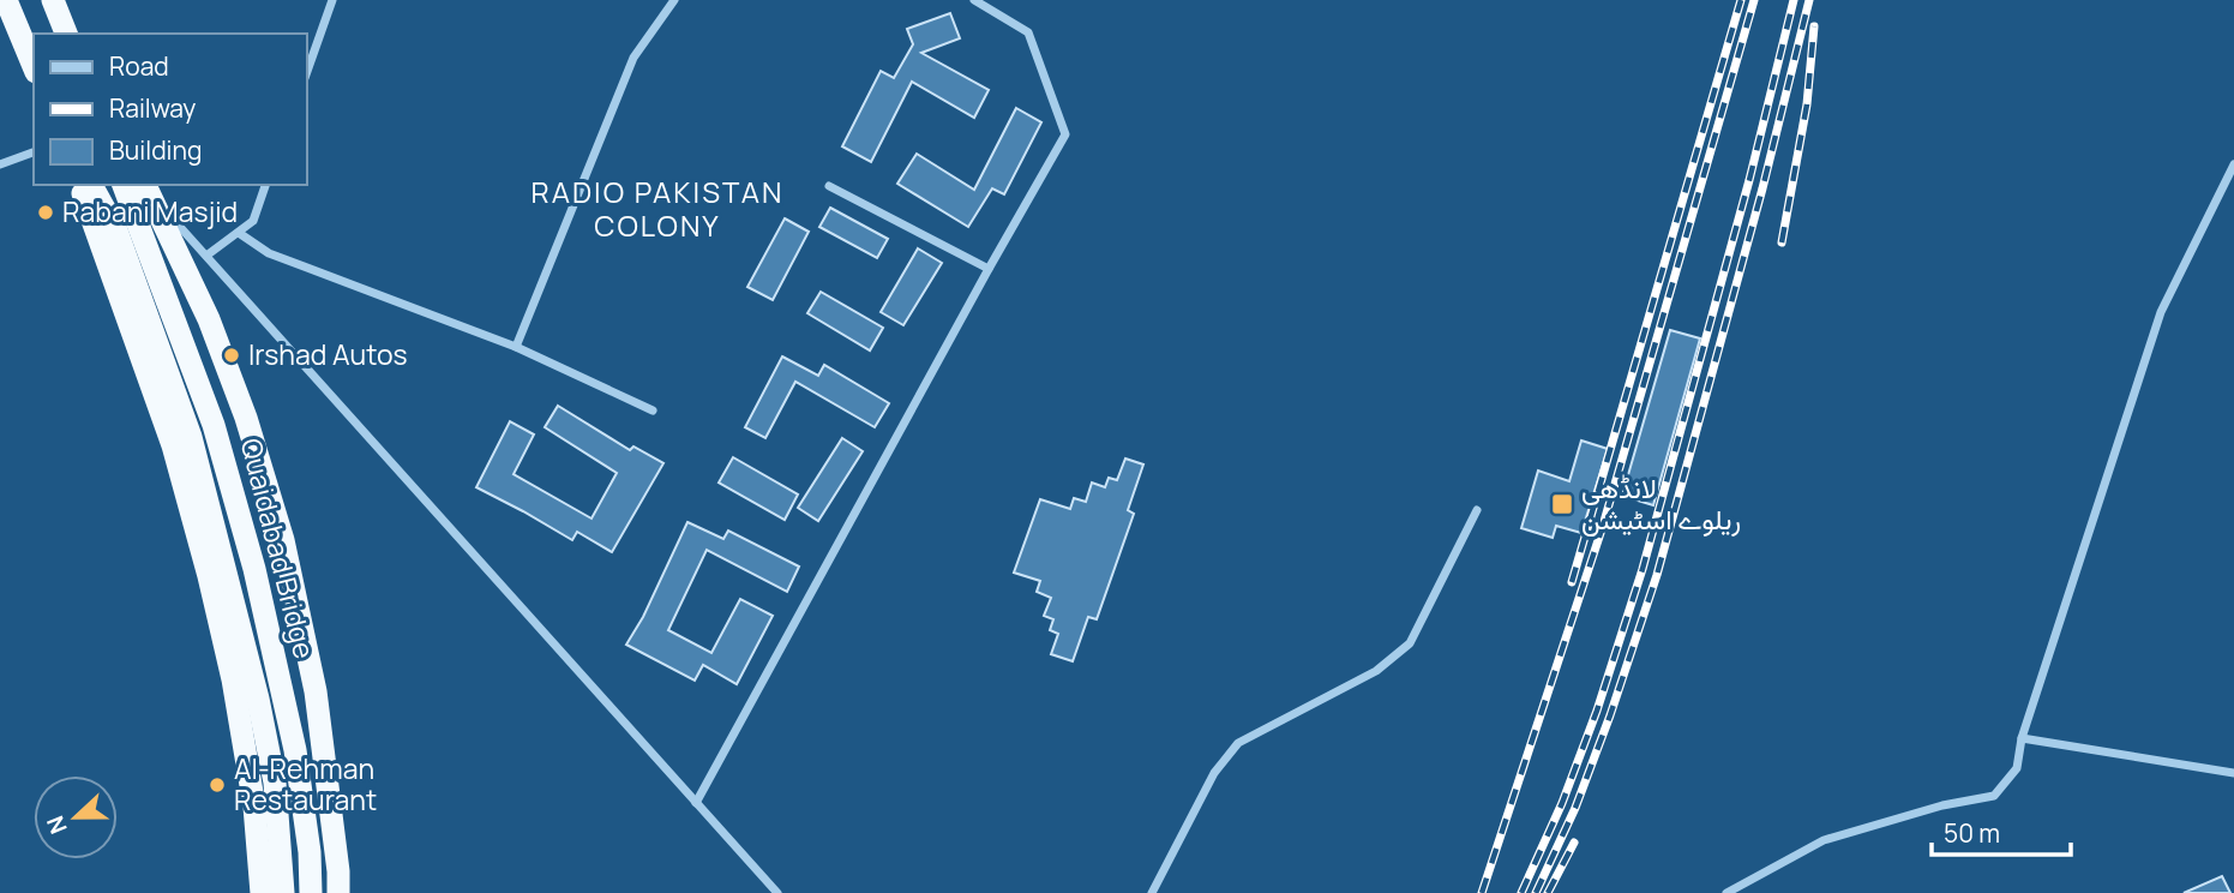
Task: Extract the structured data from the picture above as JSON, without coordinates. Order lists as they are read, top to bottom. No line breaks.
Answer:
{"streets":{"highway":["Quaidabad Bridge"]},"districts":["RADIO PAKISTAN COLONY"],"places":{"other":["Rabani Masjid","Irshad Autos","Al-Rehman Restaurant"],"transit":["لانڈھی ریلوے اسٹیشن"]},"legend":["Road","Railway","Building"],"scale_bar":"50 m","north":"left"}
